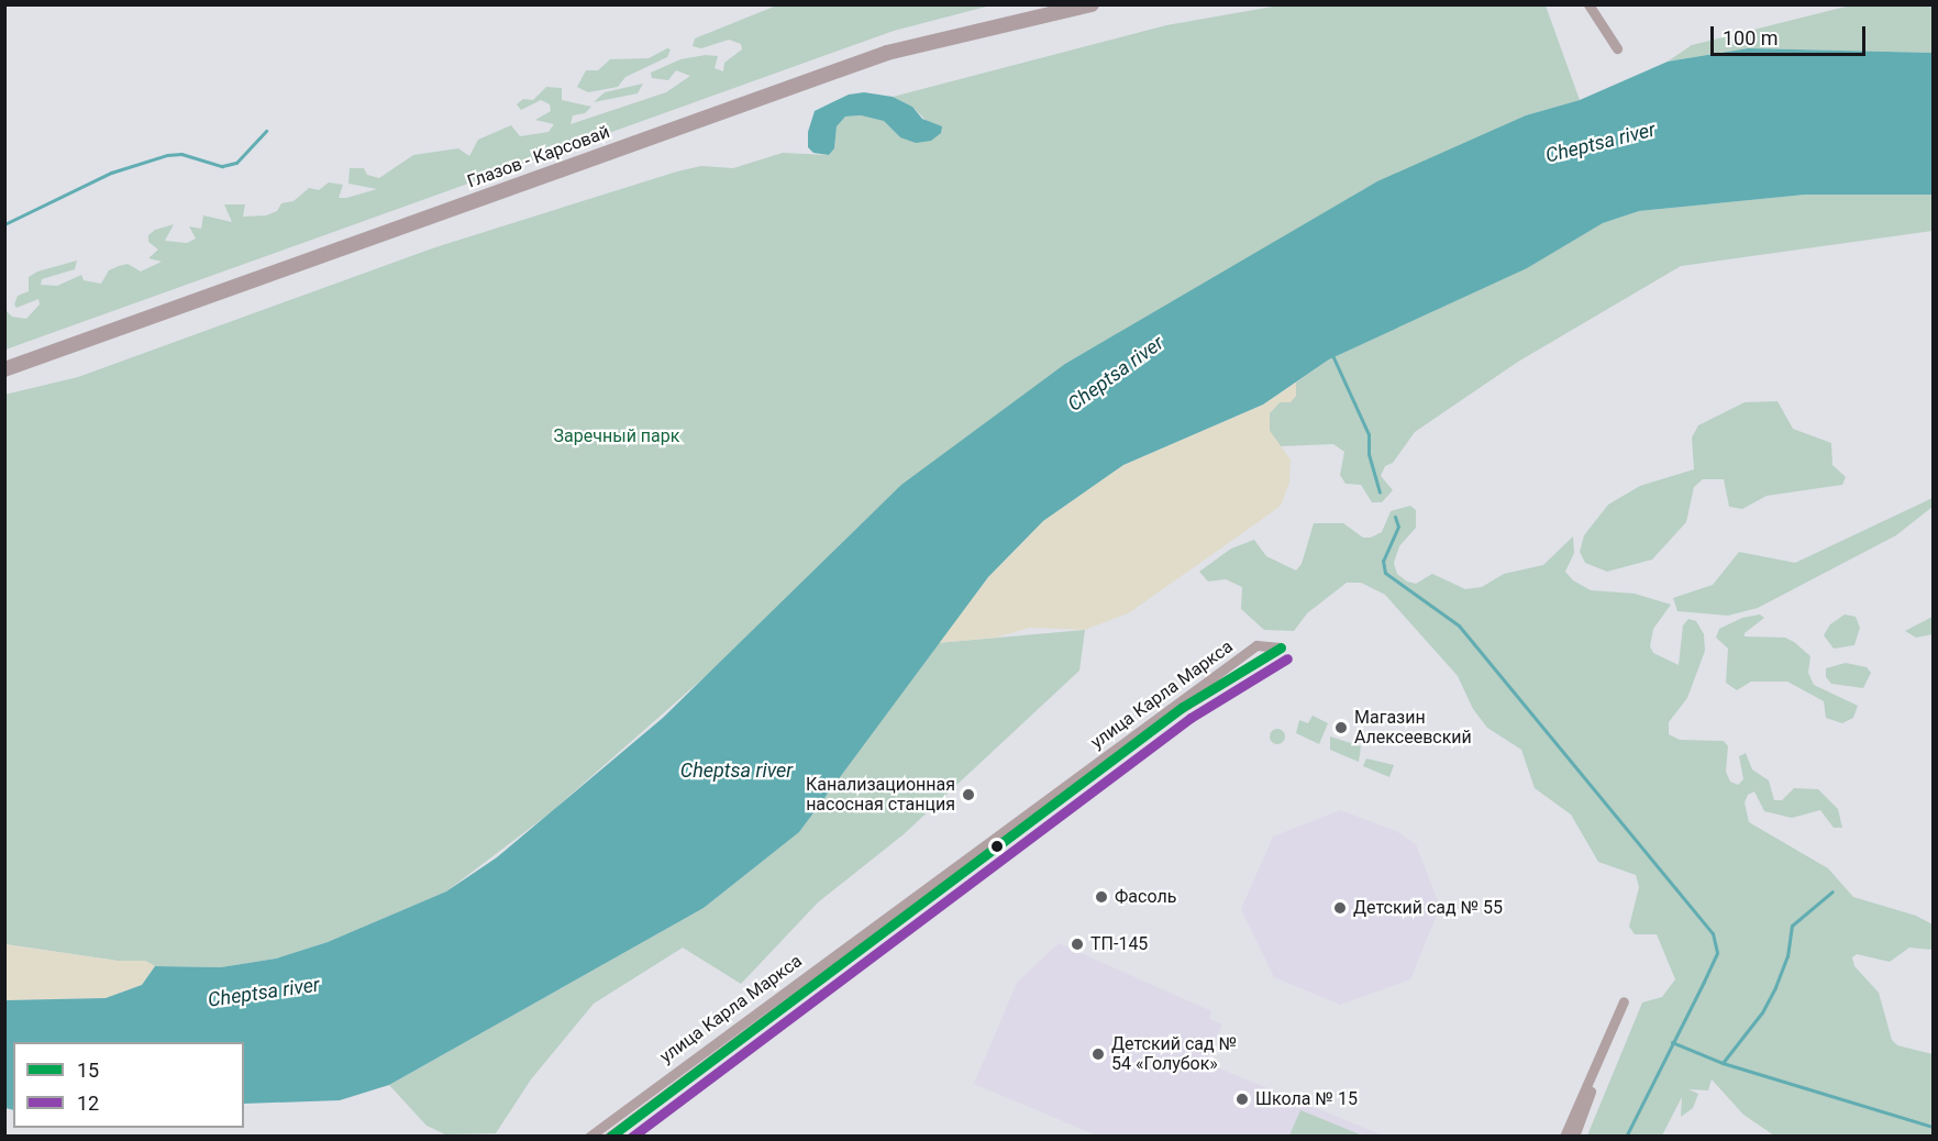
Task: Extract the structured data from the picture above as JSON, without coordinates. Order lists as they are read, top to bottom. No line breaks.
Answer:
{"streets":{"main road":["Глазов - Карсовай"],"street":["улица Карла Маркса"]},"water":["Cheptsa river"],"parks":["Заречный парк"],"places":["Магазин Алексеевский","Канализационная насосная станция","Фасоль","Детский сад № 55","ТП-145","Детский сад № 54 «Голубок»","Школа № 15"],"lines":["transit line 15","transit line 12"],"legend":["15","12"],"scale_bar":"100 m"}
